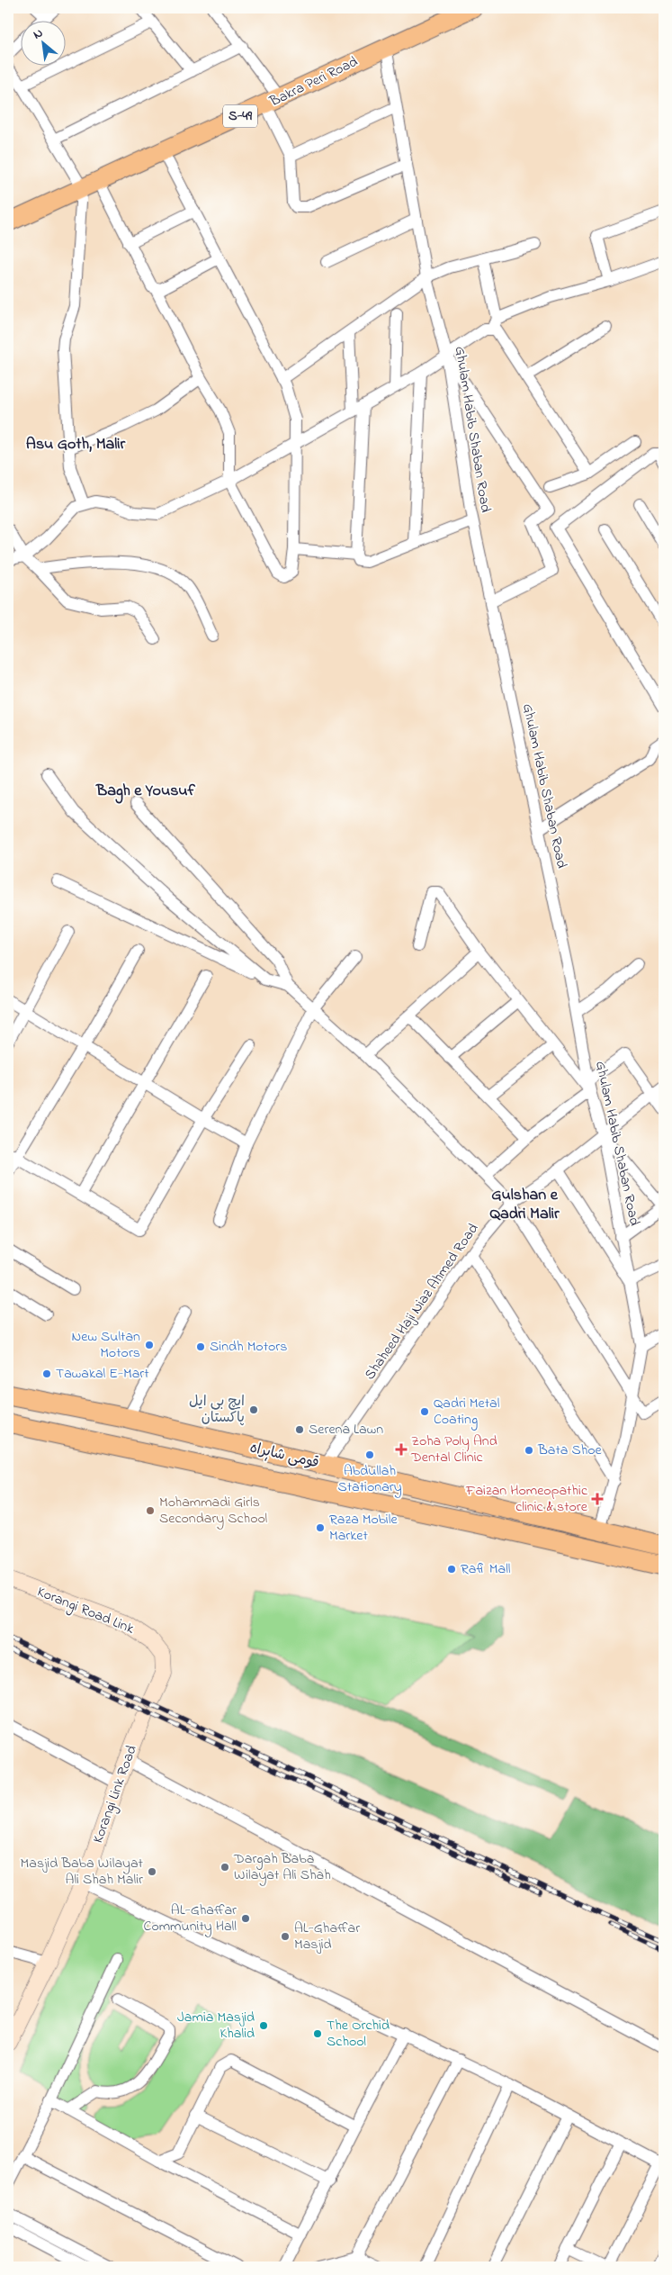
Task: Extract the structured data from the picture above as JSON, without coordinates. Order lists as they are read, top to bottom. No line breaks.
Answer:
{"streets":{"highway":["قومی شاہراہ"],"main road":["Bakra Peri Road","S-49","Korangi Road Link","Korangi Link Road"],"street":["Ghulam Habib Shaban Road","Shaheed Haji Niaz Ahmed Road"]},"crossings":[["Bakra Peri Road","Ghulam Habib Shaban Road"],["Ghulam Habib Shaban Road","Shaheed Haji Niaz Ahmed Road"],["Ghulam Habib Shaban Road","قومی شاہراہ"],["Shaheed Haji Niaz Ahmed Road","قومی شاہراہ"]],"districts":["Asu Goth, Malir","Bagh e Yousuf","Gulshan e Qadri Malir"],"places":{"other":["New Sultan Motors","Sindh Motors","Tawakal E-Mart","ایچ بی ایل پاکستان","Qadri Metal Coating","Serena Lawn","Bata Shoe","Abdullah Stationary","Mohammadi Girls Secondary School","Raza Mobile Market","Rafi Mall","Dargah Baba Wilayat Ali Shah","Masjid Baba Wilayat Ali Shah Malir","AL-Ghaffar Community Hall","AL-Ghaffar Masjid","Jamia Masjid Khalid","The Orchid School"],"health":["Zoha Poly And Dental Clinic","Faizan Homeopathic clinic & store"]},"north":"top left"}
